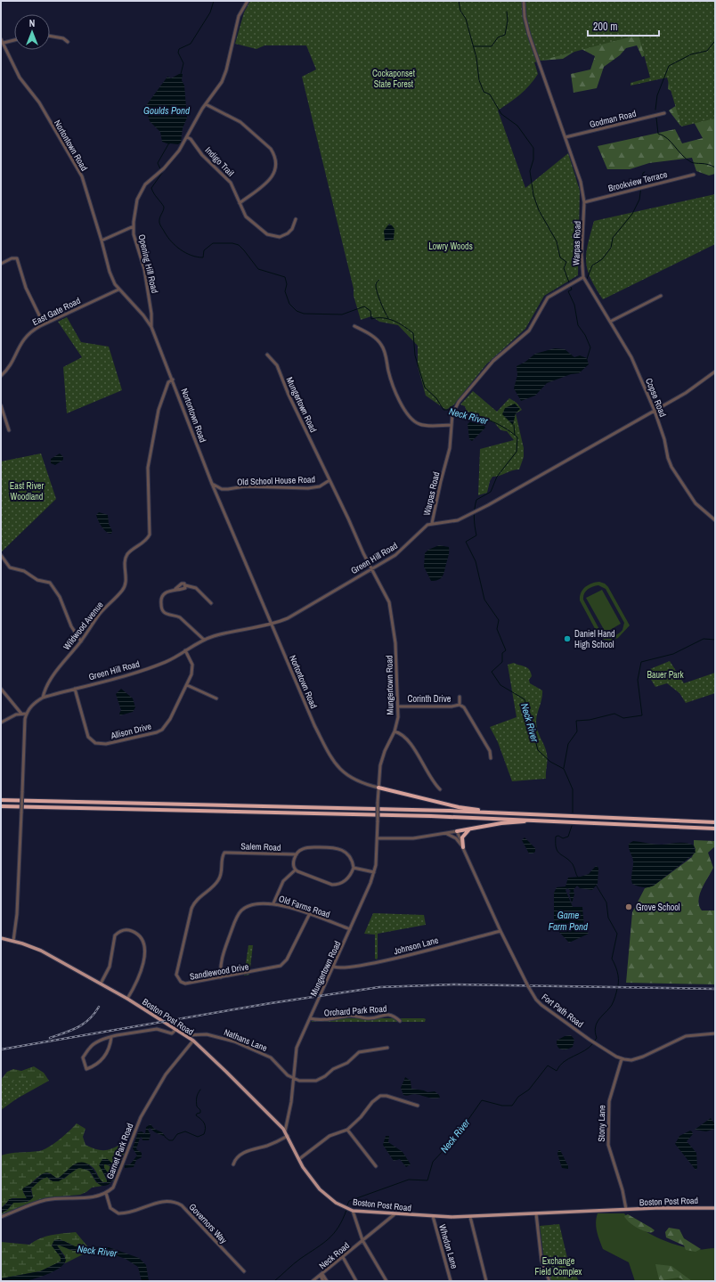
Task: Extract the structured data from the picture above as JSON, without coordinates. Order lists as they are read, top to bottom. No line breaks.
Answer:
{"streets":{"main road":["Boston Post Road"],"street":["Godman Road","Nortontown Road","Indigo Trail","Brookview Terrace","Warpas Road","Opening Hill Road","East Gate Road","Copse Road","Mungertown Road","Old School House Road","Green Hill Road","Wildwood Avenue","Corinth Drive","Allison Drive","Salem Road","Old Farms Road","Johnson Lane","Sandlewood Drive","Orchard Park Road","Fort Path Road","Nathans Lane","Stony Lane","Garnet Park Road","Governors Way","Whedon Lane","Neck Road"]},"crossings":[["Godman Road","Warpas Road"],["Nortontown Road","Opening Hill Road"],["Nortontown Road","East Gate Road"],["Nortontown Road","Mungertown Road"],["Nortontown Road","Old School House Road"],["Nortontown Road","Green Hill Road"],["Nortontown Road","Wildwood Avenue"],["Indigo Trail","Opening Hill Road"],["Brookview Terrace","Warpas Road"],["Warpas Road","Copse Road"],["Warpas Road","Green Hill Road"],["Mungertown Road","Old School House Road"],["Mungertown Road","Green Hill Road"],["Mungertown Road","Corinth Drive"],["Mungertown Road","Old Farms Road"],["Mungertown Road","Johnson Lane"],["Mungertown Road","Orchard Park Road"],["Mungertown Road","Boston Post Road"],["Mungertown Road","Nathans Lane"],["Green Hill Road","Wildwood Avenue"],["Green Hill Road","Allison Drive"],["Salem Road","Sandlewood Drive"],["Old Farms Road","Sandlewood Drive"],["Johnson Lane","Fort Path Road"],["Fort Path Road","Stony Lane"],["Boston Post Road","Nathans Lane"],["Boston Post Road","Stony Lane"],["Boston Post Road","Garnet Park Road"],["Boston Post Road","Whedon Lane"],["Boston Post Road","Neck Road"],["Garnet Park Road","Governors Way"]],"water":["Goulds Pond","Neck River","Game Farm Pond"],"parks":["Cockaponset State Forest","Lowry Woods","East River Woodland","Bauer Park","Exchange Field Complex"],"places":["Daniel Hand High School","Grove School"],"scale_bar":"200 m","north":"top"}
